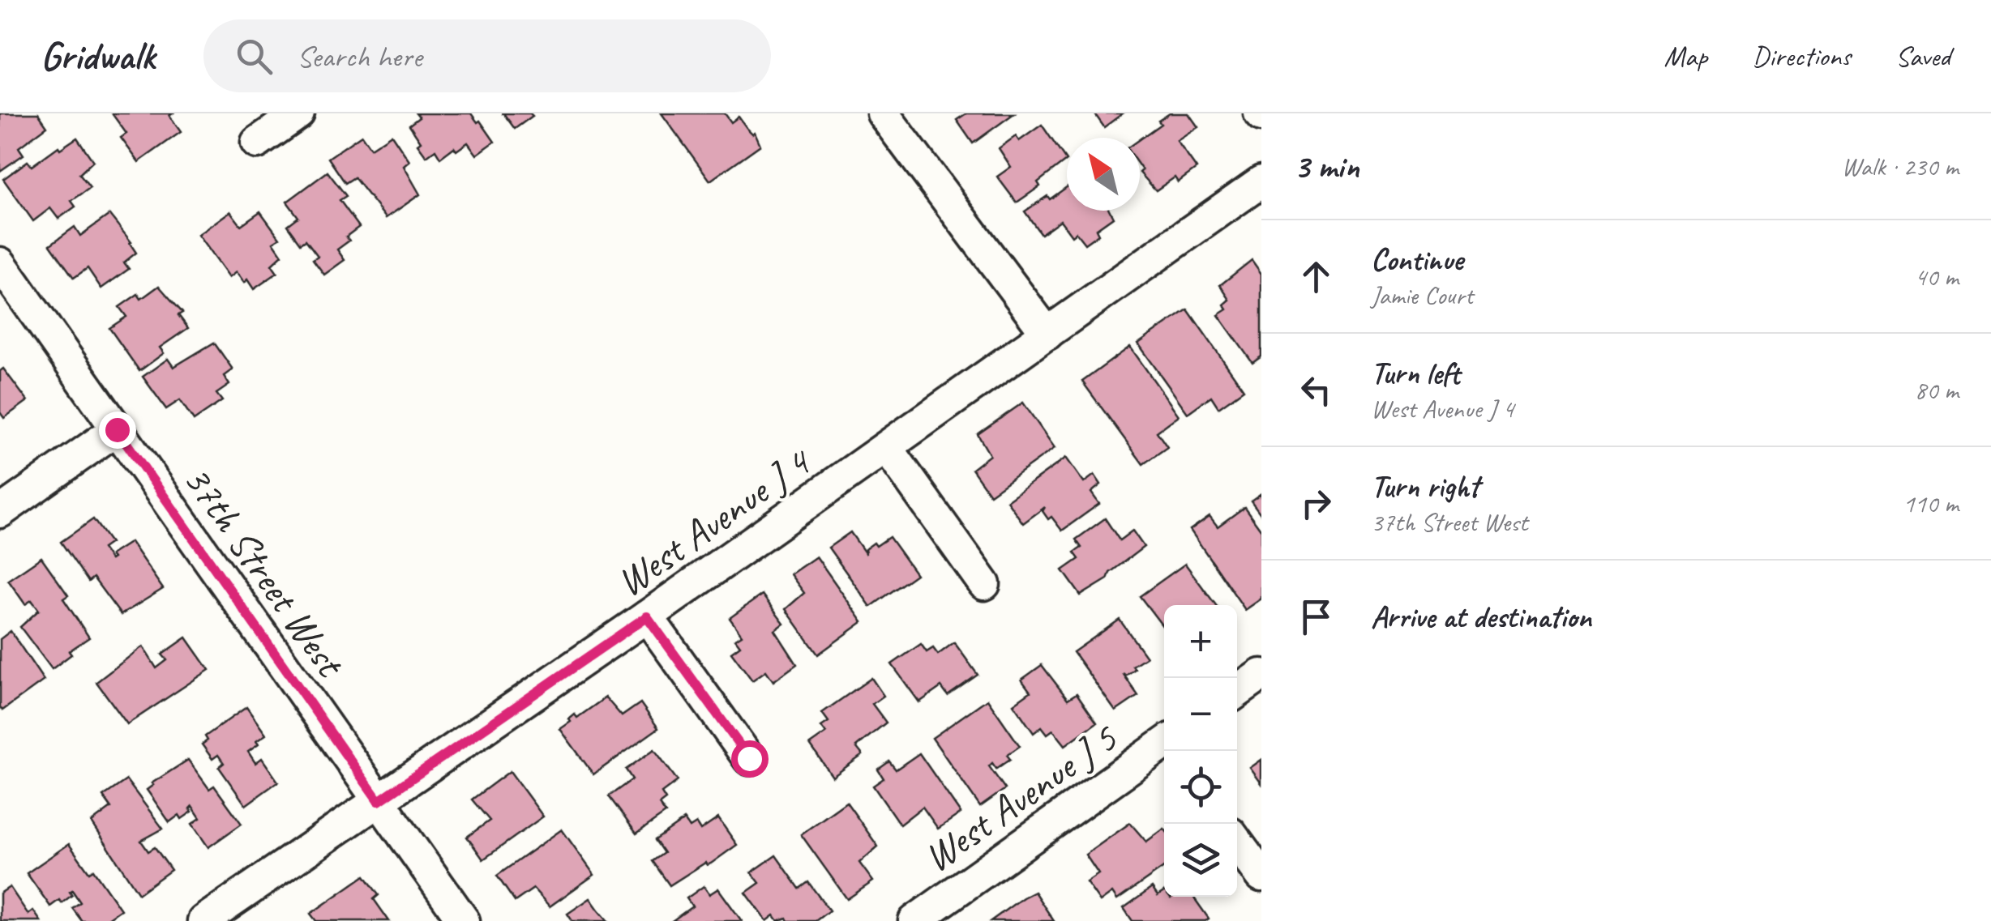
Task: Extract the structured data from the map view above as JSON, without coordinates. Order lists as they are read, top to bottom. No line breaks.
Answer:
{"streets":{"street":["West Avenue J 4","37th Street West","West Avenue J 5"]},"crossings":[["West Avenue J 4","37th Street West"]],"north":"top left","page":{"header":"Gridwalk","search":"Search here","nav":["Map","Directions","Saved"],"heading":["3 min","Walk · 230 m"],"list":[["Continue","Jamie Court","40 m"],["Turn left","West Avenue J 4","80 m"],["Turn right","37th Street West","110 m"],"Arrive at destination"],"map_buttons":["+","−"]}}
